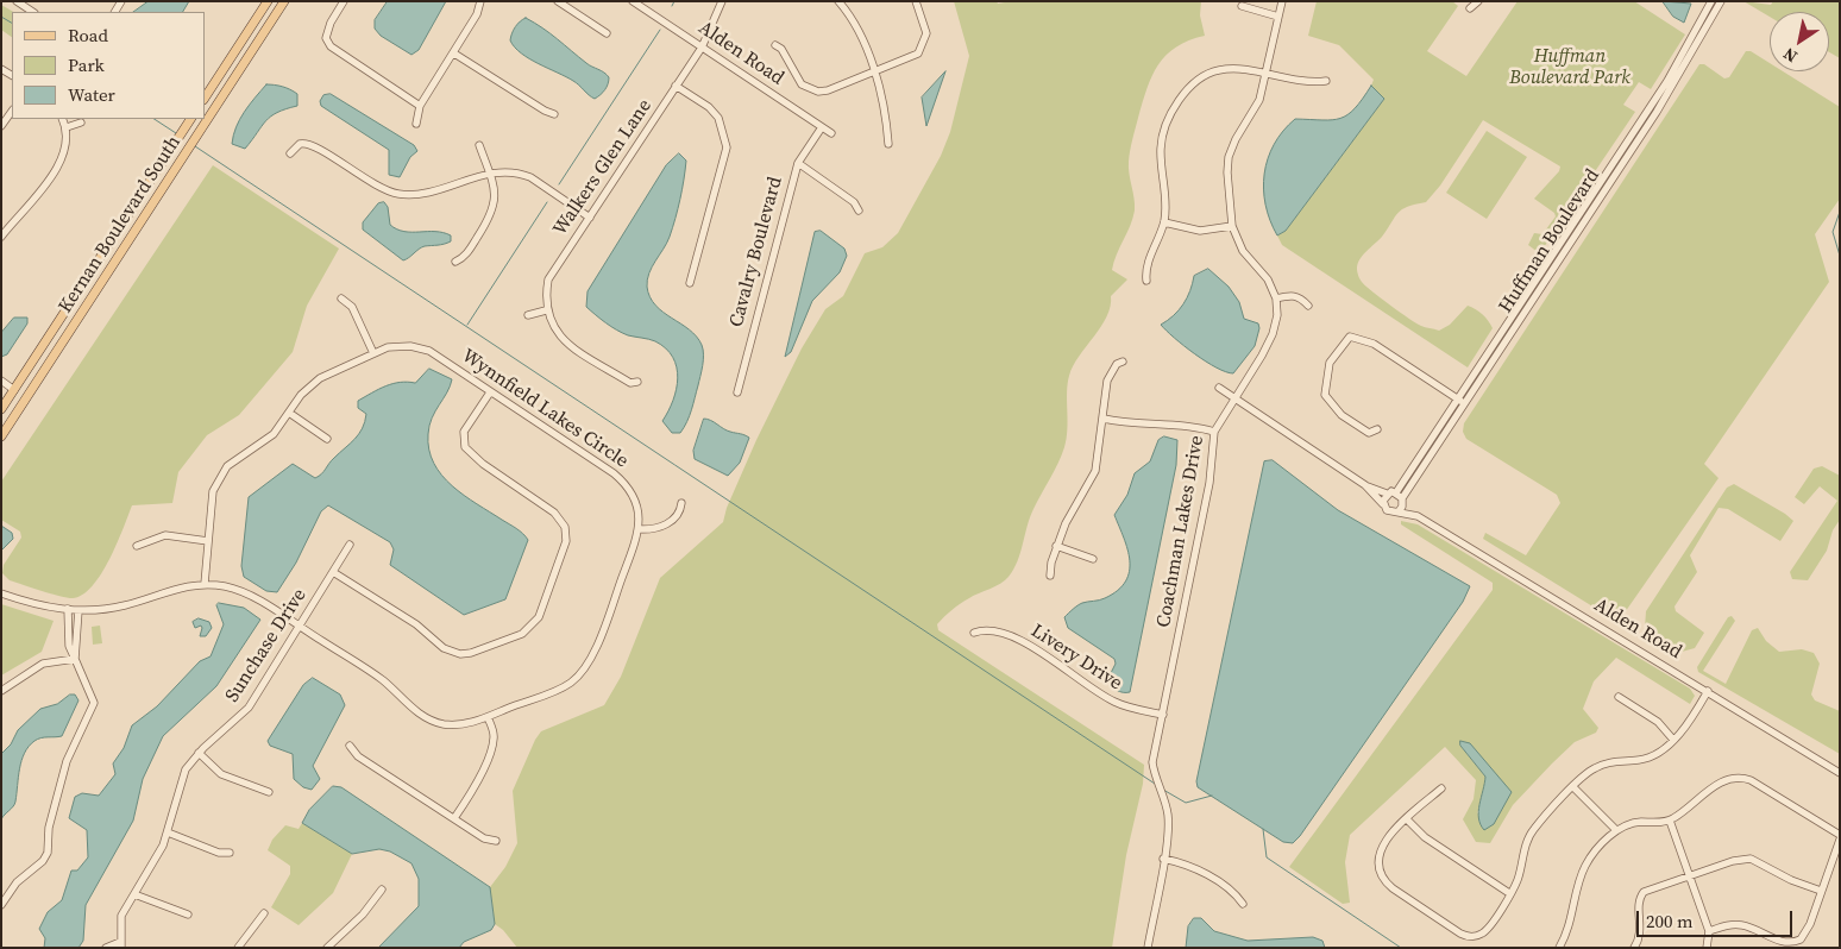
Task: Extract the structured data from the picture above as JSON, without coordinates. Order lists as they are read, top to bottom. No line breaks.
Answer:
{"streets":{"main road":["Kernan Boulevard South"],"street":["Alden Road","Walkers Glen Lane","Huffman Boulevard","Cavalry Boulevard","Wynnfield Lakes Circle","Coachman Lakes Drive","Sunchase Drive","Livery Drive"]},"crossings":[["Alden Road","Walkers Glen Lane"],["Alden Road","Huffman Boulevard"],["Alden Road","Cavalry Boulevard"],["Wynnfield Lakes Circle","Sunchase Drive"],["Coachman Lakes Drive","Livery Drive"]],"parks":["Huffman Boulevard Park"],"legend":["Road","Park","Water"],"scale_bar":"200 m","north":"bottom left"}
